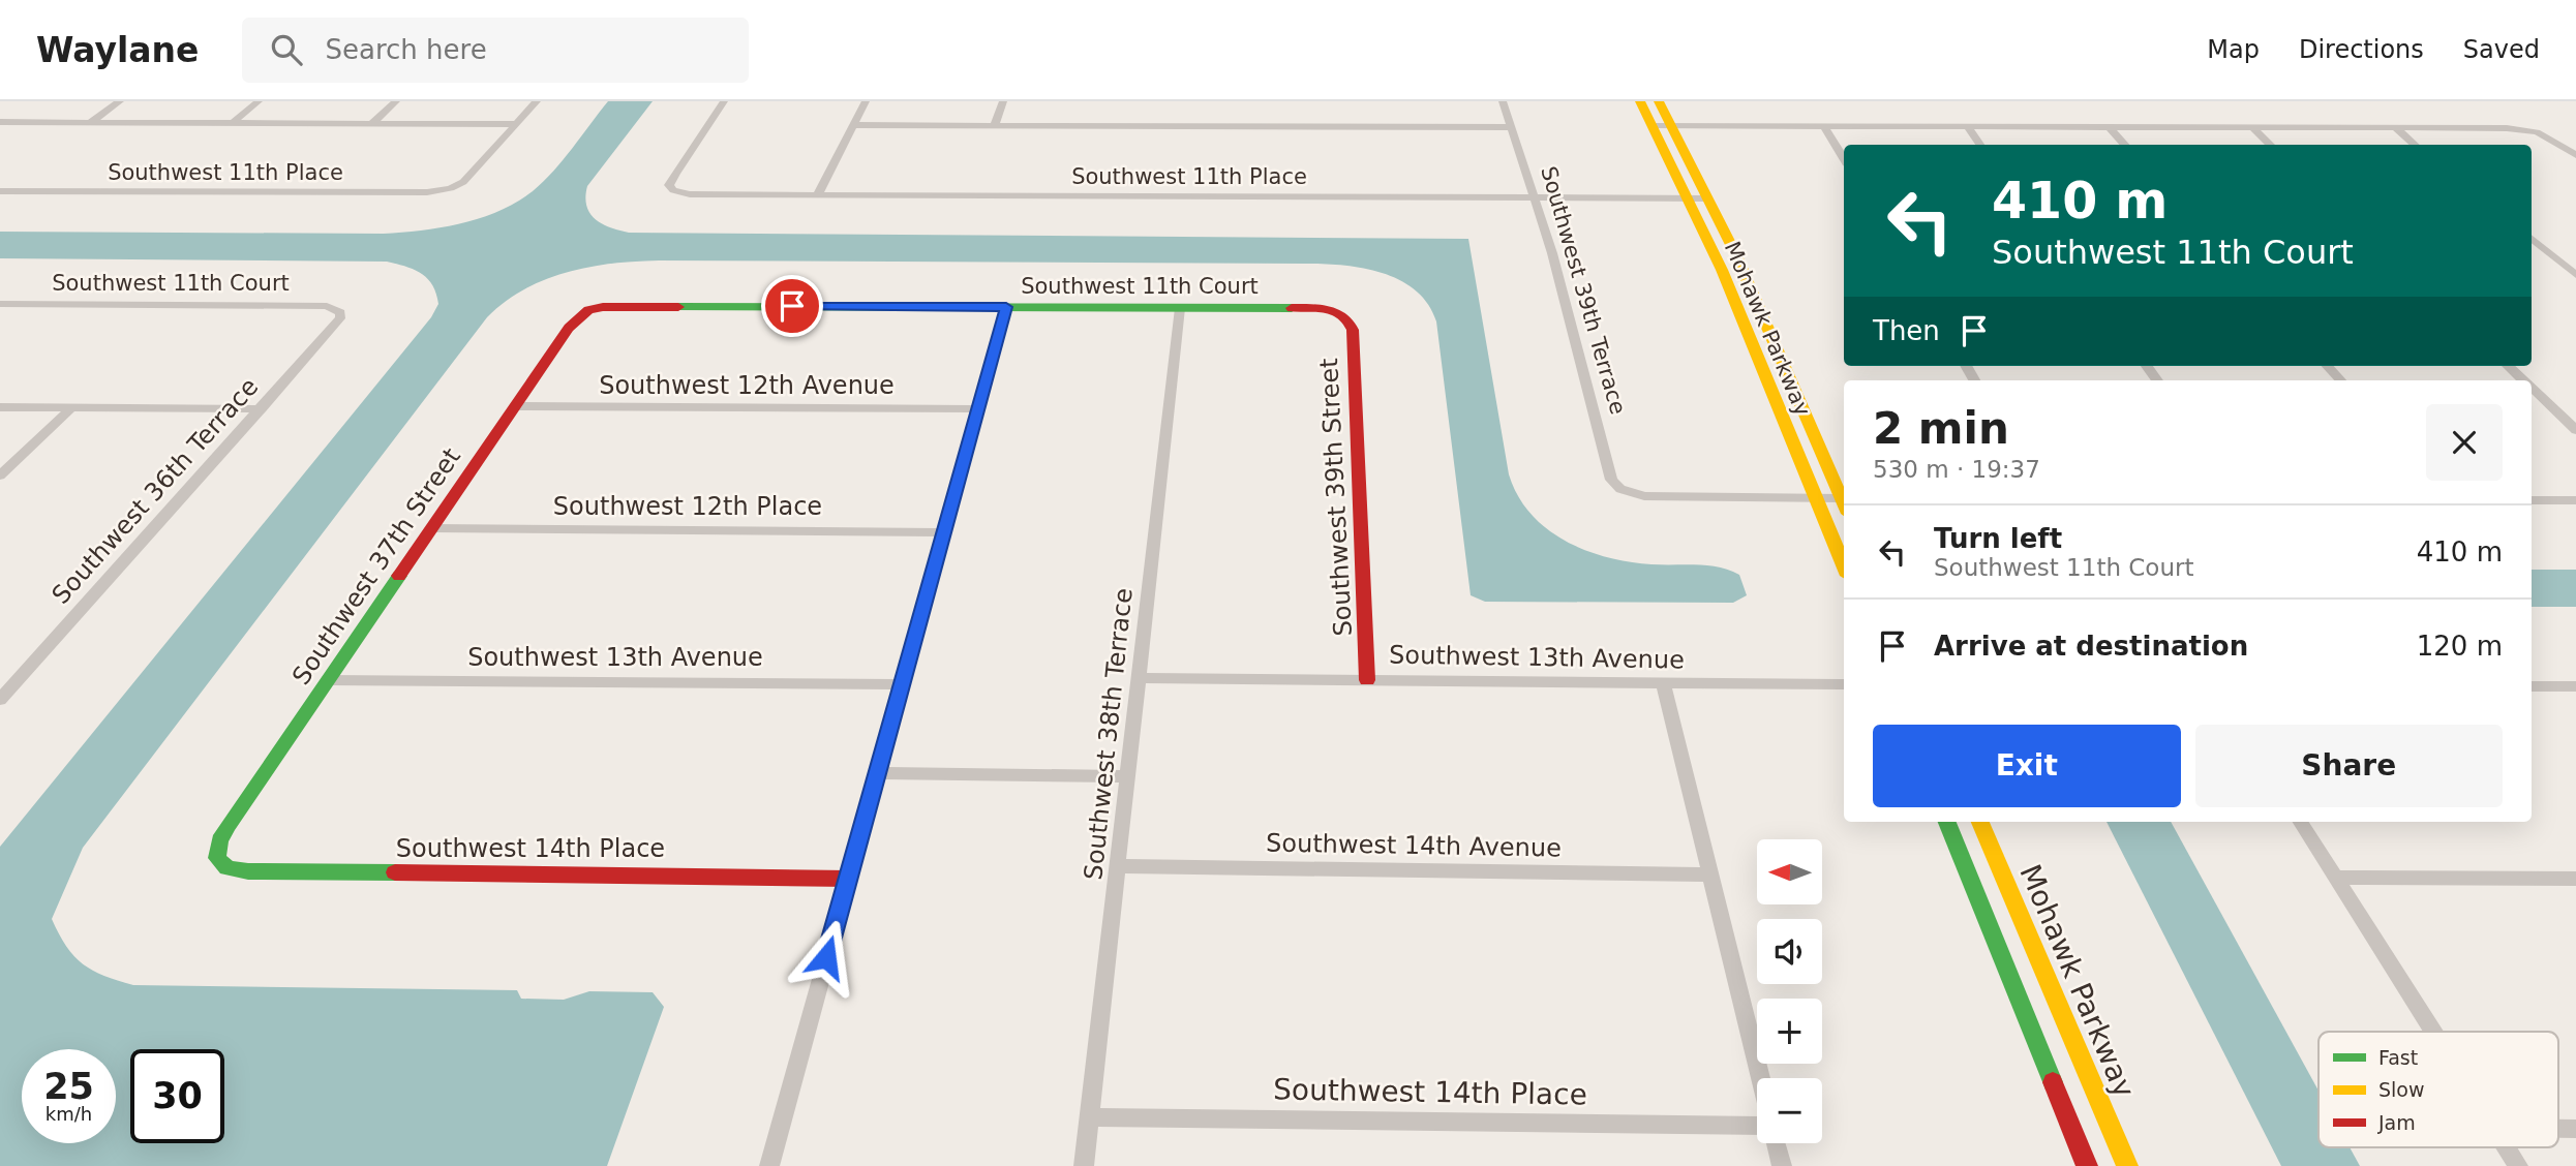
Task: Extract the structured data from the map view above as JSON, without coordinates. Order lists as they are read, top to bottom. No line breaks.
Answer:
{"streets":{"street":["Southwest 11th Place","Southwest 11th Court","Southwest 39th Terrace","Mohawk Parkway","Southwest 12th Avenue","Southwest 36th Terrace","Southwest 39th Street","Southwest 12th Place","Southwest 37th Street","Southwest 13th Avenue","Southwest 38th Terrace","Southwest 14th Avenue","Southwest 14th Place"]},"crossings":[["Southwest 11th Place","Southwest 39th Terrace"],["Southwest 11th Place","Mohawk Parkway"],["Southwest 11th Court","Southwest 36th Terrace"],["Southwest 11th Court","Southwest 39th Street"],["Southwest 11th Court","Southwest 37th Street"],["Southwest 11th Court","Southwest 38th Terrace"],["Southwest 39th Terrace","Mohawk Parkway"],["Southwest 12th Avenue","Southwest 37th Street"],["Southwest 39th Street","Southwest 13th Avenue"],["Southwest 12th Place","Southwest 37th Street"],["Southwest 37th Street","Southwest 13th Avenue"],["Southwest 37th Street","Southwest 14th Place"],["Southwest 13th Avenue","Southwest 38th Terrace"],["Southwest 38th Terrace","Southwest 14th Avenue"],["Southwest 38th Terrace","Southwest 14th Place"]],"legend":["Fast","Slow","Jam"],"north":"left","page":{"header":"Waylane","search":"Search here","nav":["Map","Directions","Saved"],"turn":["410 m","Southwest 11th Court"],"then":"Then","heading":["2 min","530 m · 19:37"],"list":[{"name":"Turn left","note":"Southwest 11th Court","value":"410 m"},{"name":"Arrive at destination","value":"120 m"}],"buttons":["Exit","Share"],"map_buttons":["+","−"],"speed":"25 km/h","limit":"30"}}
